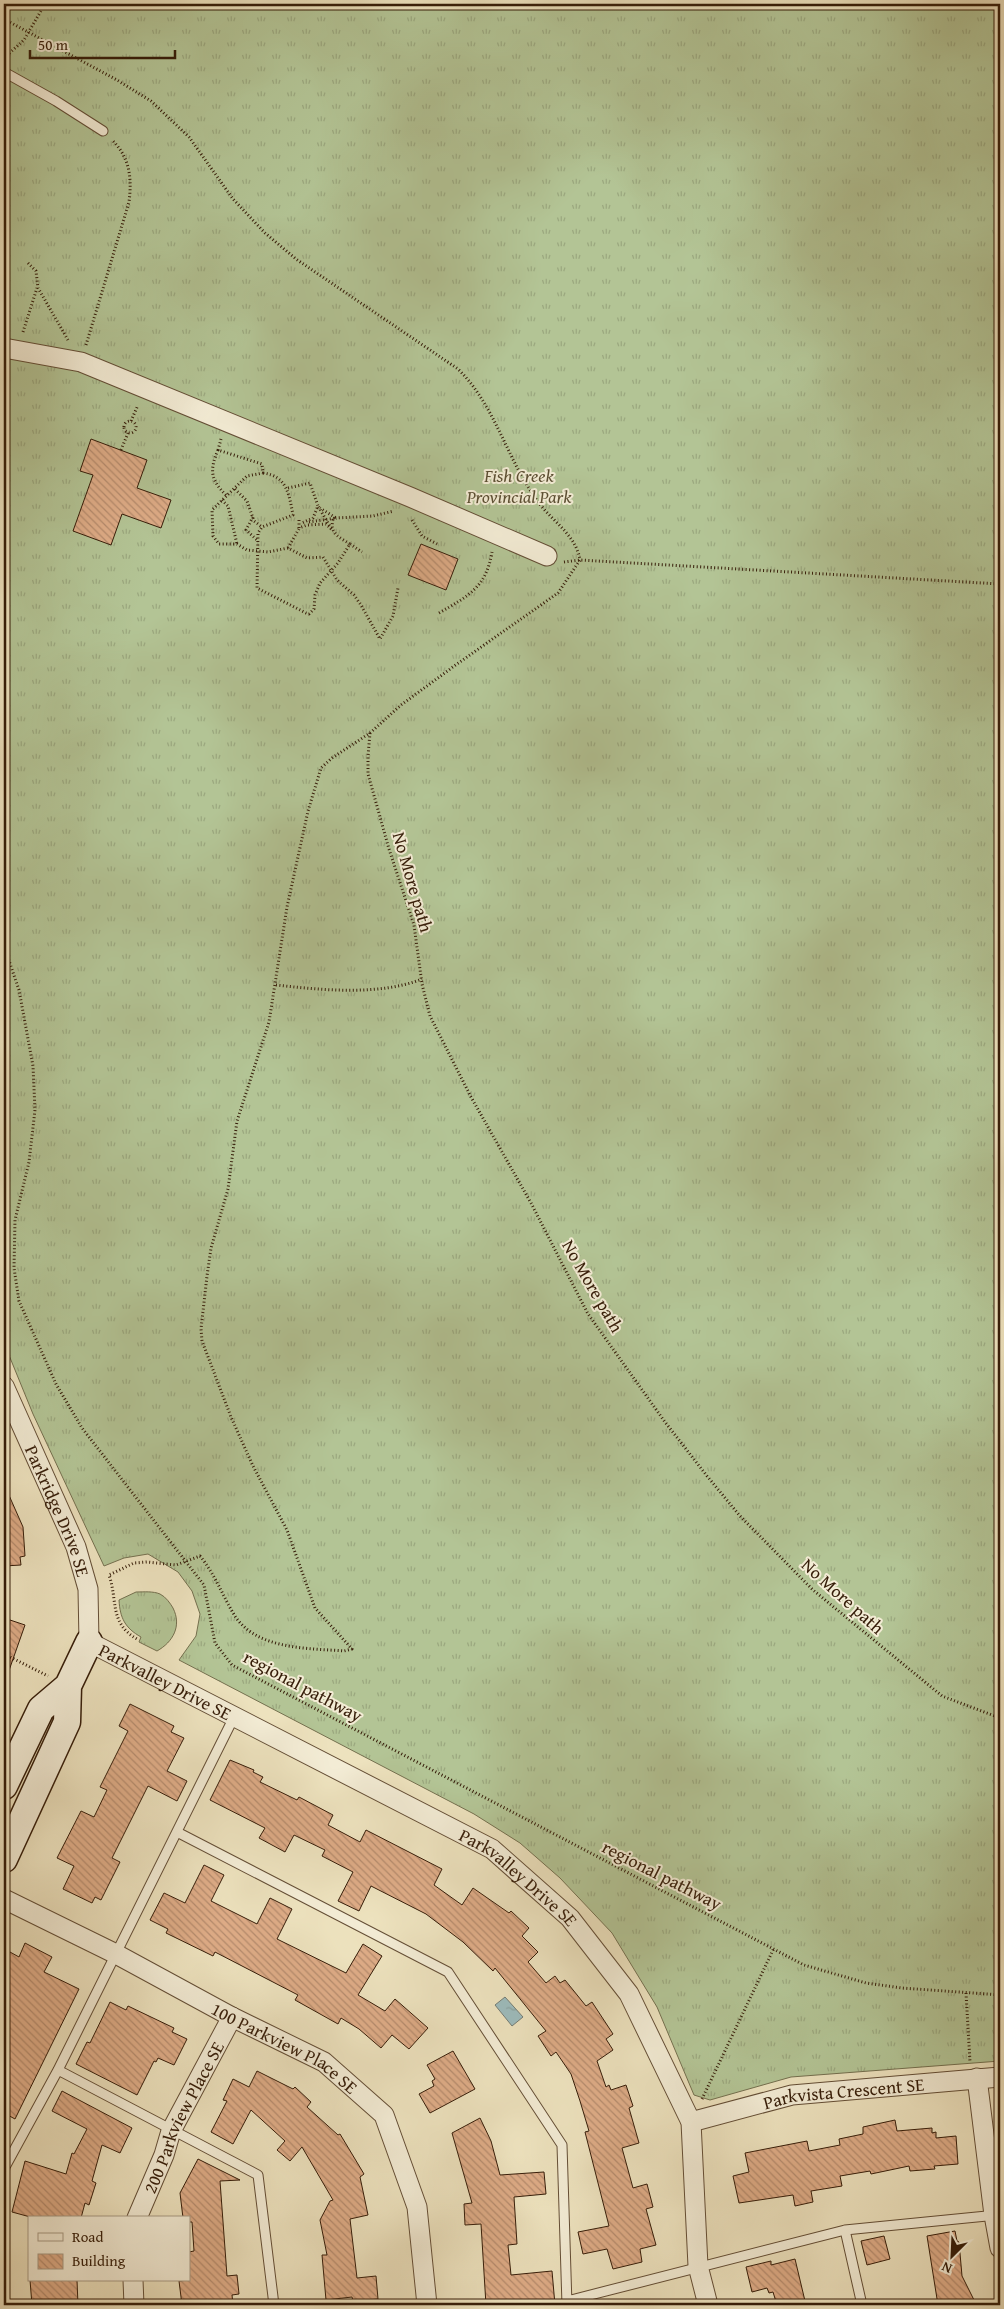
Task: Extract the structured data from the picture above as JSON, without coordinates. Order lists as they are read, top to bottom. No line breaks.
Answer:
{"streets":{"street":["Parkridge Drive SE","Parkvalley Drive SE","100 Parkview Place SE","Parkvista Crescent SE","200 Parkview Place SE"],"path":["No More path","regional pathway"]},"crossings":[["Parkridge Drive SE","Parkvalley Drive SE"],["Parkvalley Drive SE","Parkvista Crescent SE"],["100 Parkview Place SE","200 Parkview Place SE"]],"parks":["Fish Creek Provincial Park"],"legend":["Road","Building"],"scale_bar":"50 m","north":"bottom left"}
